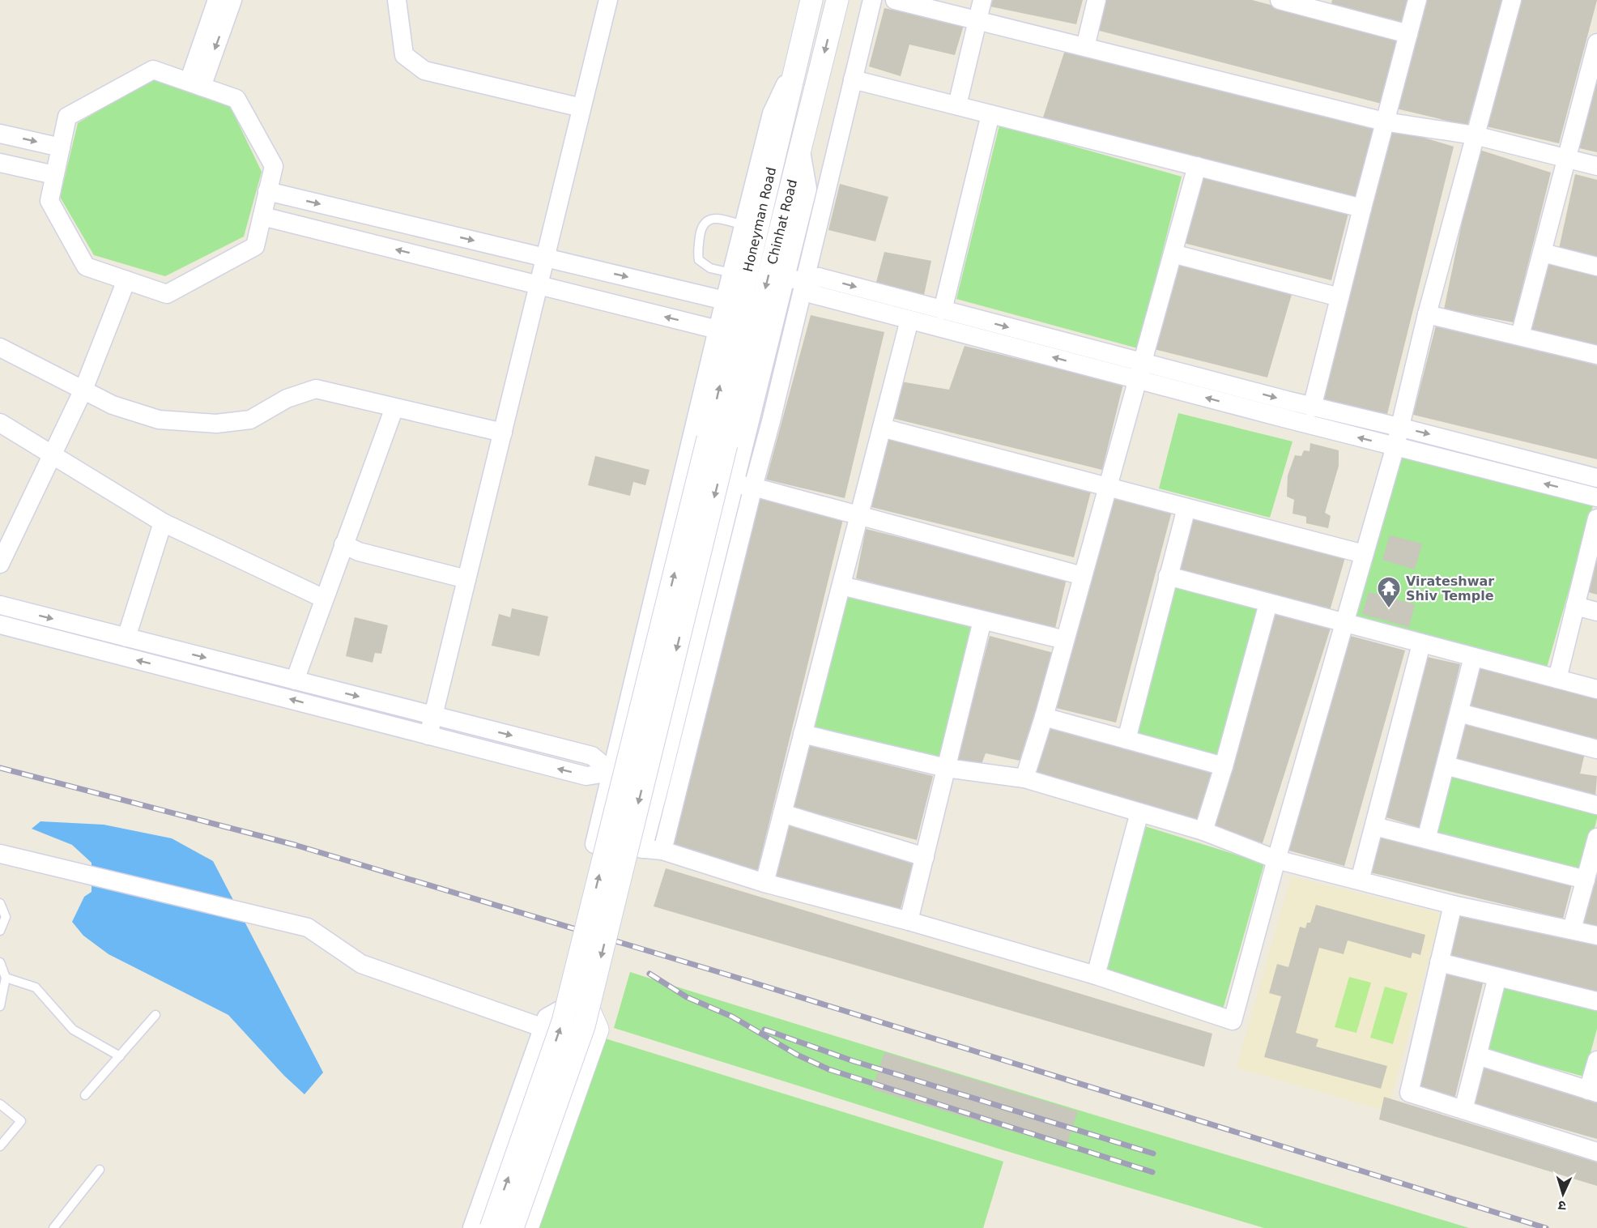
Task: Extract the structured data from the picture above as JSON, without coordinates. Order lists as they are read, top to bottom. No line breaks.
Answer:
{"streets":{"street":["Honeyman Road","Chinhat Road"]},"crossings":[["Honeyman Road","Chinhat Road"]],"places":{"temple":["Virateshwar Shiv Temple"]},"north":"bottom"}
